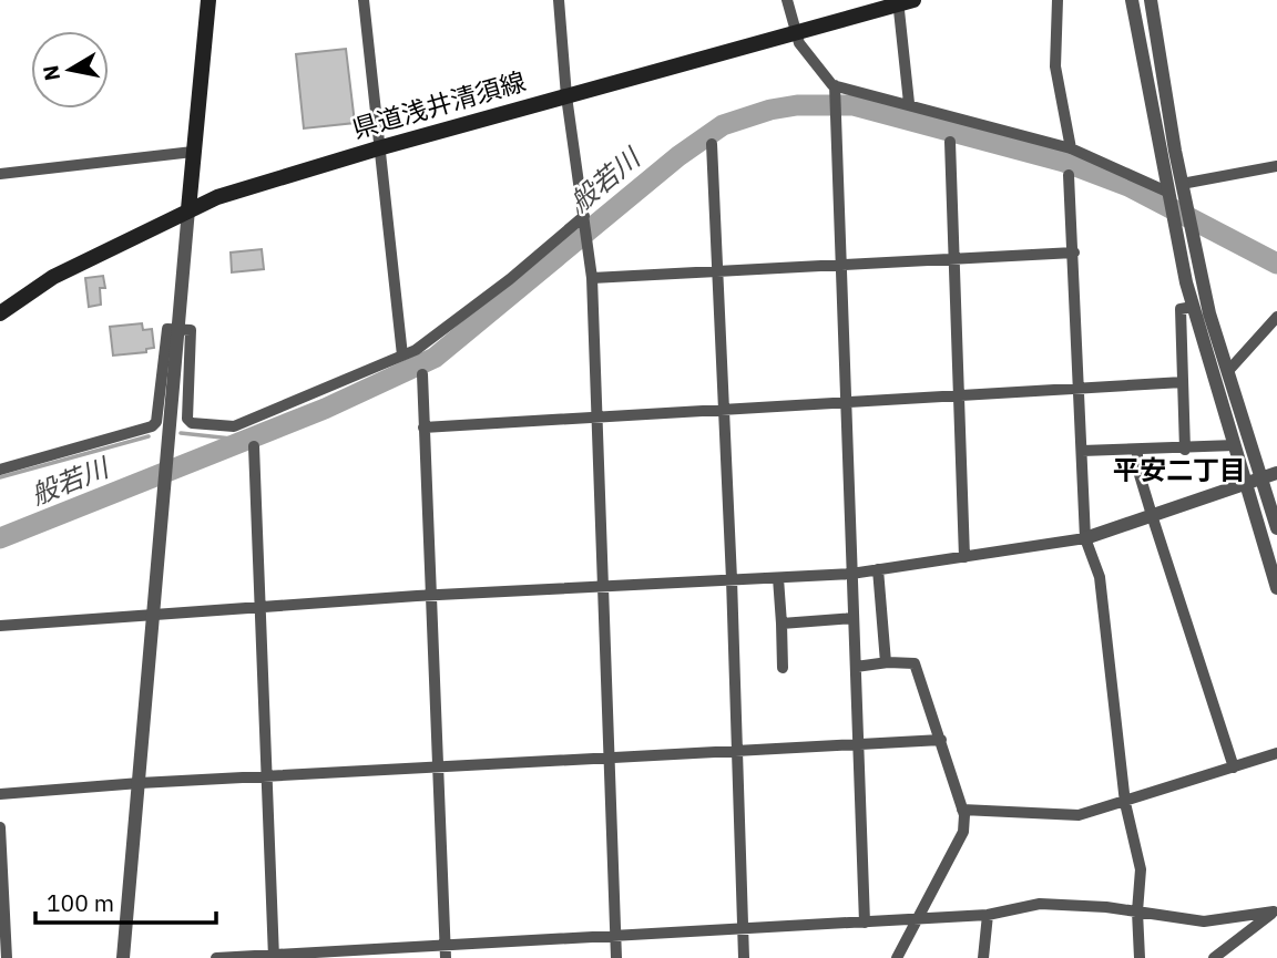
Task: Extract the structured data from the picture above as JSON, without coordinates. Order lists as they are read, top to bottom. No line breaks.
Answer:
{"streets":{"main road":["県道浅井清須線"]},"districts":["平安二丁目"],"water":["般若川"],"scale_bar":"100 m","north":"left"}
